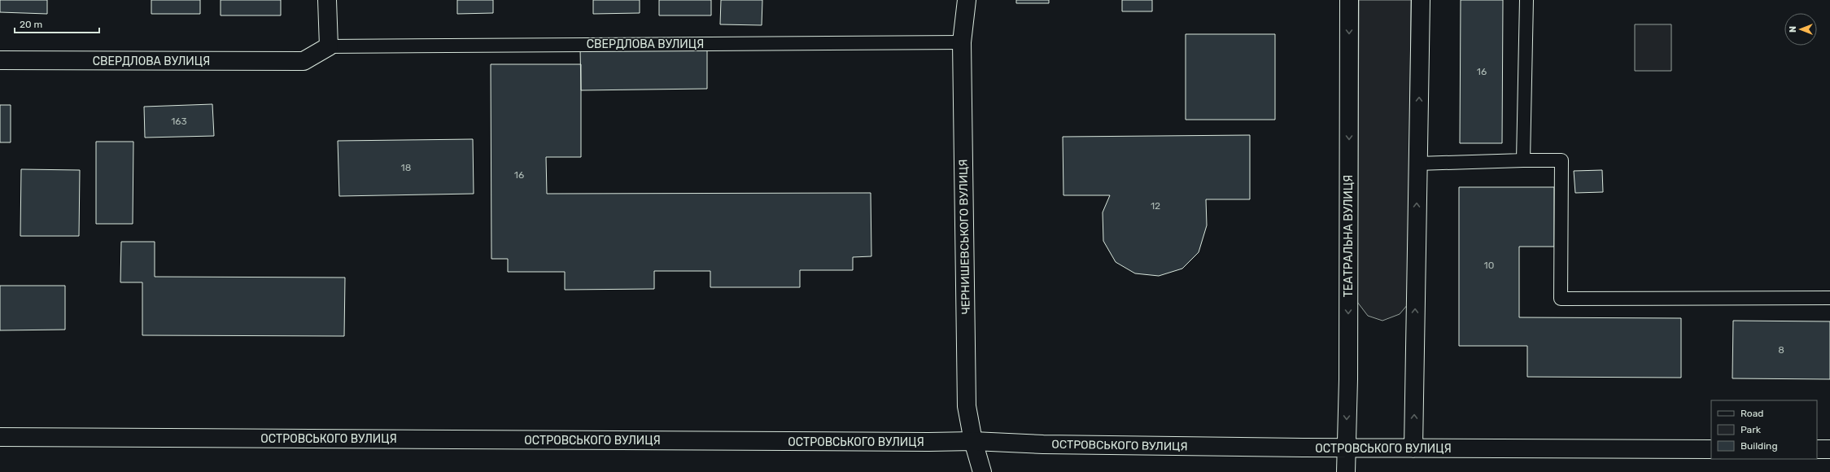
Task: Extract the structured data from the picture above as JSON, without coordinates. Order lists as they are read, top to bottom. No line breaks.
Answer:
{"streets":{"street":["СВЕРДЛОВА ВУЛИЦЯ","ТЕАТРАЛЬНА ВУЛИЦЯ","ЧЕРНИШЕВСЬКОГО ВУЛИЦЯ","ОСТРОВСЬКОГО ВУЛИЦЯ"]},"crossings":[["СВЕРДЛОВА ВУЛИЦЯ","ЧЕРНИШЕВСЬКОГО ВУЛИЦЯ"],["ТЕАТРАЛЬНА ВУЛИЦЯ","ОСТРОВСЬКОГО ВУЛИЦЯ"],["ЧЕРНИШЕВСЬКОГО ВУЛИЦЯ","ОСТРОВСЬКОГО ВУЛИЦЯ"]],"house_numbers":["16","163","18","16","12","10","8"],"legend":["Road","Park","Building"],"scale_bar":"20 m","north":"left"}
